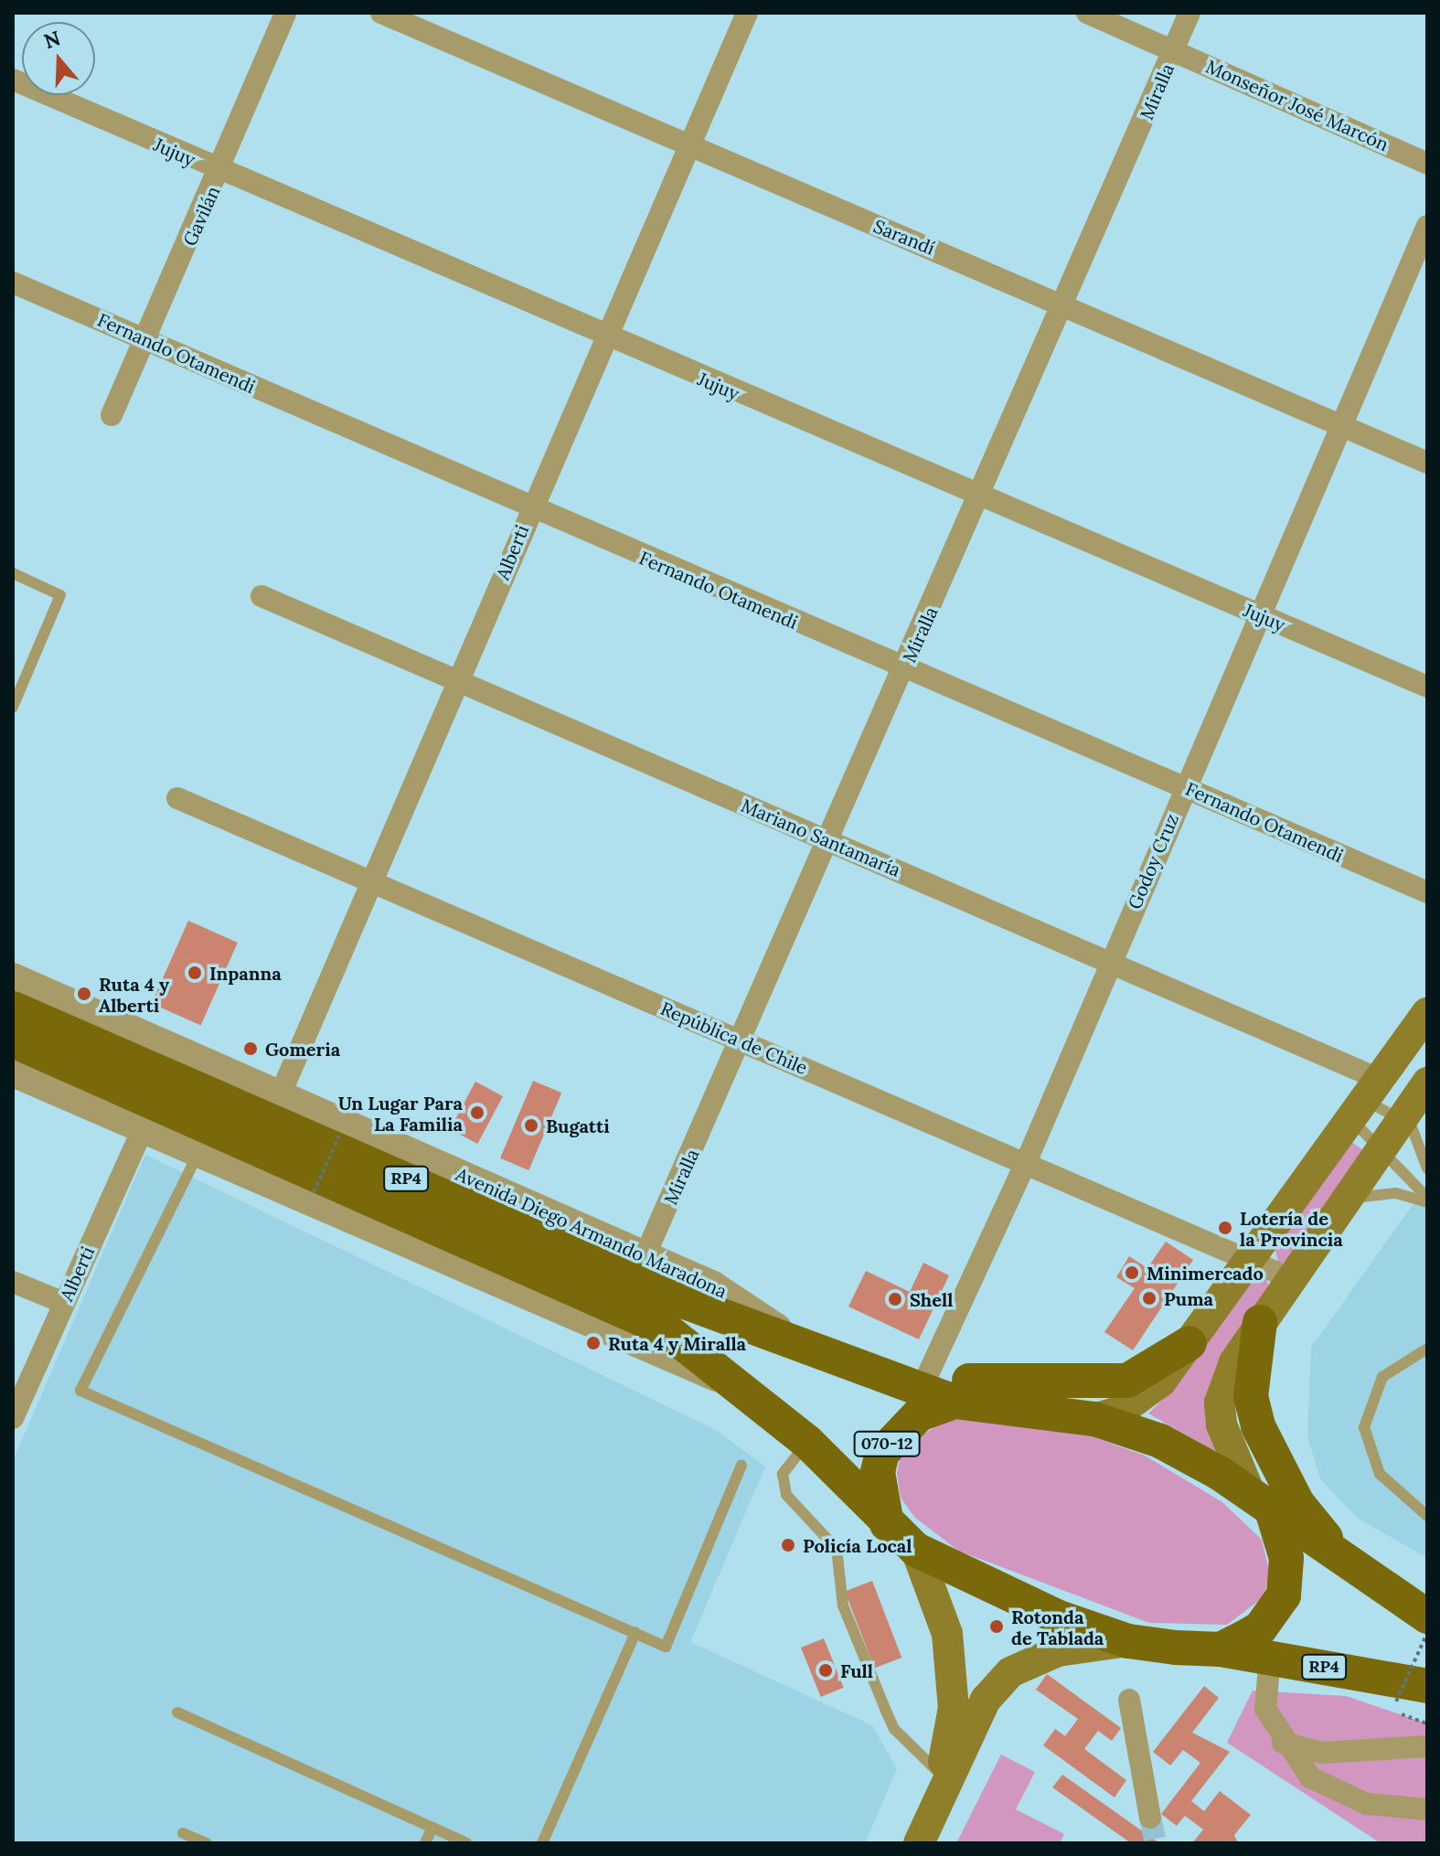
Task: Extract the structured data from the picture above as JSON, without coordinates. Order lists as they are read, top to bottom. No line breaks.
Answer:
{"streets":{"main road":["RP4","Avenida Diego Armando Maradona","070-12"],"street":["Miralla","Monseñor José Marcón","Jujuy","Gavilán","Sarandí","Fernando Otamendi","Alberti","Mariano Santamaría","Godoy Cruz","República de Chile"]},"crossings":[["Miralla","Monseñor José Marcón"],["Miralla","Jujuy"],["Miralla","Sarandí"],["Miralla","Fernando Otamendi"],["Miralla","Mariano Santamaría"],["Miralla","República de Chile"],["Miralla","Avenida Diego Armando Maradona"],["Jujuy","Gavilán"],["Jujuy","Alberti"],["Jujuy","Godoy Cruz"],["Gavilán","Fernando Otamendi"],["Sarandí","Alberti"],["Sarandí","Godoy Cruz"],["Fernando Otamendi","Alberti"],["Fernando Otamendi","Godoy Cruz"],["Alberti","Mariano Santamaría"],["Alberti","República de Chile"],["Alberti","Avenida Diego Armando Maradona"],["Mariano Santamaría","Godoy Cruz"],["Godoy Cruz","República de Chile"],["RP4","Avenida Diego Armando Maradona"],["RP4","070-12"],["Avenida Diego Armando Maradona","070-12"]],"places":["Inpanna","Ruta 4 y Alberti","Gomeria","Un Lugar Para La Familia","Bugatti","Lotería de la Provincia","Minimercado","Puma","Shell","Ruta 4 y Miralla","Policía Local","Rotonda de Tablada","Full"],"north":"top"}
